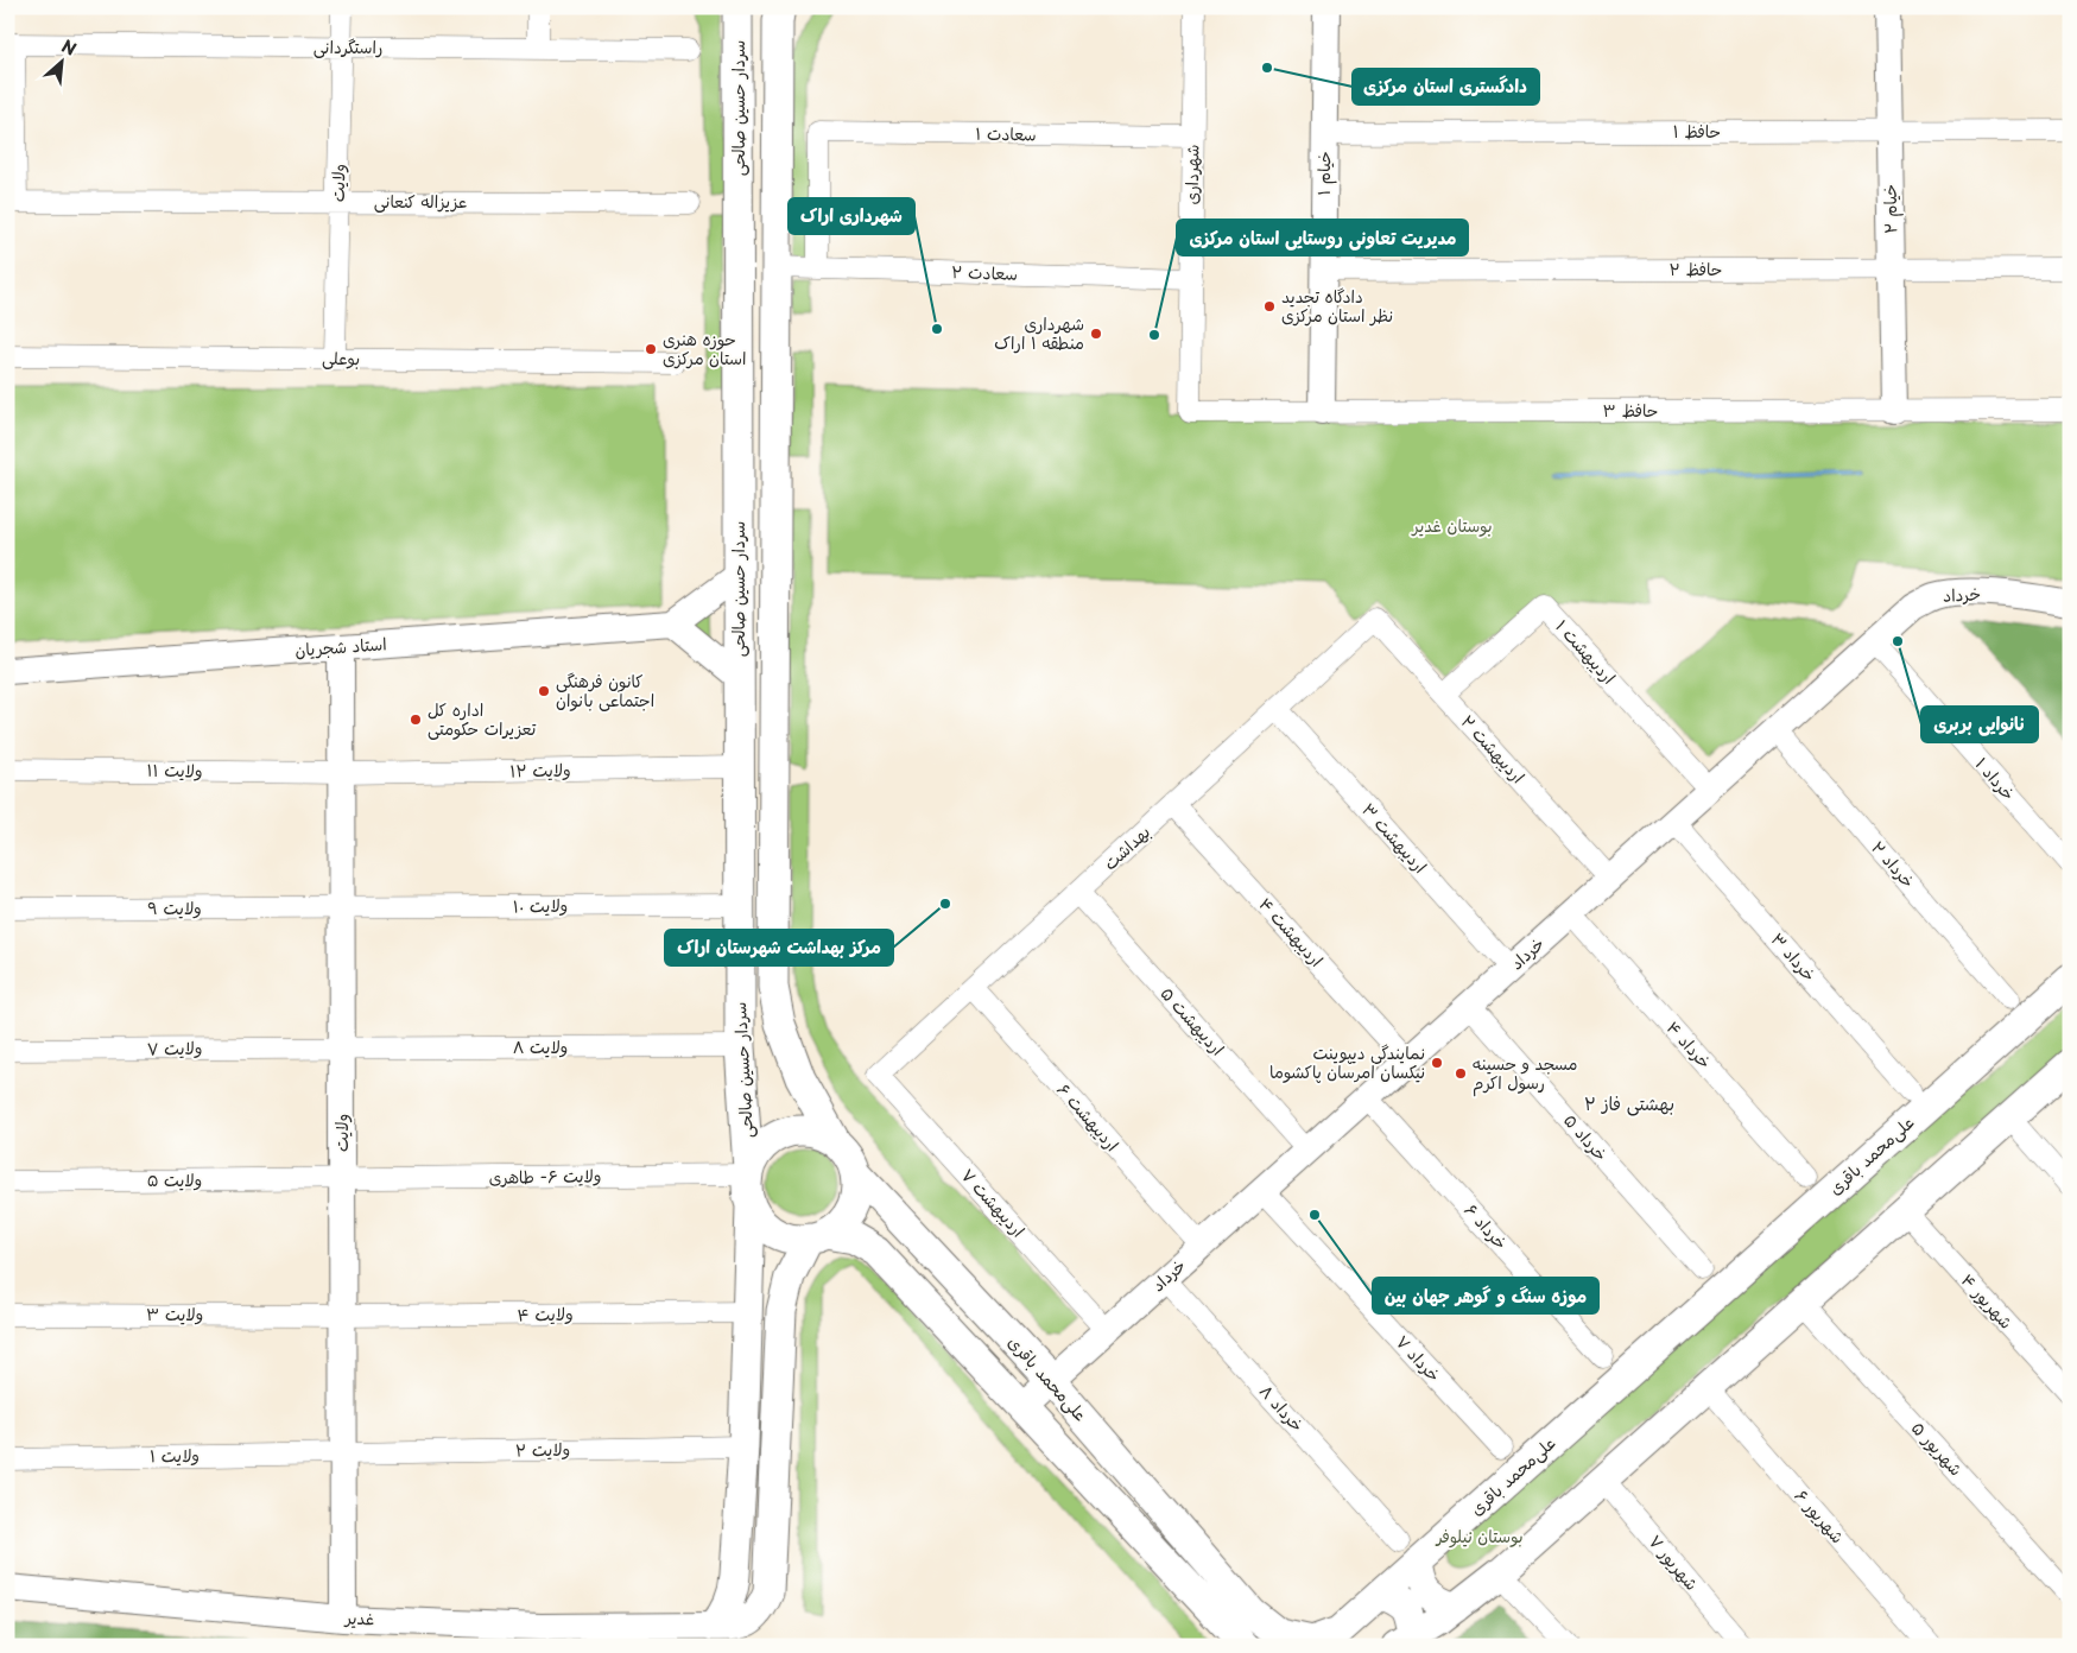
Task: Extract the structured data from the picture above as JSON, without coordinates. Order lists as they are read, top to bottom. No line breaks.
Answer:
{"streets":{"main road":["سردار حسین صالحی","علی‌محمد باقری"],"street":["راستگردانی","حافظ ۱","سعادت ۱","خیام ۱","شهرداری","ولایت","عزیزاله کنعانی","خیام ۲","حافظ ۲","سعادت ۲","بوعلی","حافظ ۳","خرداد","استاد شجریان","اردیبهشت ۱","اردیبهشت ۲","ولایت ۱۱","ولایت ۱۲","خرداد ۱","اردیبهشت ۳","بهداشت","خرداد ۲","ولایت ۱۰","ولایت ۹","اردیبهشت ۴","خرداد ۳","اردیبهشت ۵","خرداد ۴","ولایت ۸","ولایت ۷","اردیبهشت ۶","خرداد ۵","ولایت ۶- طاهری","ولایت ۵","اردیبهشت ۷","خرداد ۶","شهریور ۴","ولایت ۳","ولایت ۴","خرداد ۷","خرداد ۸","شهریور ۵","ولایت ۲","ولایت ۱","شهریور ۶","شهریور ۷","غدیر"]},"crossings":[["راستگردانی","ولایت"],["سردار حسین صالحی","ولایت ۱۲"],["سردار حسین صالحی","ولایت ۱۰"],["سردار حسین صالحی","ولایت ۸"],["سردار حسین صالحی","علی‌محمد باقری"],["سردار حسین صالحی","ولایت ۶- طاهری"],["حافظ ۱","خیام ۱"],["حافظ ۱","خیام ۲"],["سعادت ۱","شهرداری"],["سعادت ۱","سعادت ۲"],["خیام ۱","حافظ ۲"],["خیام ۱","حافظ ۳"],["شهرداری","سعادت ۲"],["شهرداری","حافظ ۳"],["ولایت","عزیزاله کنعانی"],["ولایت","بوعلی"],["ولایت","استاد شجریان"],["ولایت","ولایت ۱۱"],["ولایت","ولایت ۱۲"],["ولایت","ولایت ۱۰"],["ولایت","ولایت ۹"],["ولایت","ولایت ۸"],["ولایت","ولایت ۷"],["ولایت","ولایت ۶- طاهری"],["ولایت","ولایت ۵"],["ولایت","ولایت ۳"],["ولایت","ولایت ۴"],["ولایت","ولایت ۲"],["ولایت","ولایت ۱"],["ولایت","غدیر"],["خیام ۲","حافظ ۲"],["خیام ۲","حافظ ۳"],["خرداد","اردیبهشت ۱"],["خرداد","اردیبهشت ۲"],["خرداد","خرداد ۱"],["خرداد","اردیبهشت ۳"],["خرداد","خرداد ۲"],["خرداد","اردیبهشت ۴"],["خرداد","خرداد ۳"],["خرداد","اردیبهشت ۵"],["خرداد","خرداد ۴"],["خرداد","اردیبهشت ۶"],["خرداد","خرداد ۵"],["خرداد","علی‌محمد باقری"],["خرداد","اردیبهشت ۷"],["خرداد","خرداد ۶"],["خرداد","خرداد ۷"],["خرداد","خرداد ۸"],["اردیبهشت ۲","بهداشت"],["ولایت ۱۱","ولایت ۱۲"],["اردیبهشت ۳","بهداشت"],["بهداشت","اردیبهشت ۴"],["بهداشت","اردیبهشت ۵"],["بهداشت","اردیبهشت ۶"],["بهداشت","اردیبهشت ۷"],["ولایت ۱۰","ولایت ۹"],["ولایت ۸","ولایت ۷"],["علی‌محمد باقری","ولایت ۶- طاهری"],["ولایت ۶- طاهری","ولایت ۵"],["ولایت ۳","ولایت ۴"],["ولایت ۲","ولایت ۱"]],"districts":["بهشتی فاز ۲"],"parks":["بوستان غدیر","بوستان نیلوفر"],"places":["دادگستری استان مرکزی","دادگاه تجدید نظر استان مرکزی","شهرداری اراک","شهرداری منطقه ۱ اراک","مدیریت تعاونی روستایی استان مرکزی","حوزه هنری استان مرکزی","نانوایی بربری","کانون فرهنگی اجتماعی بانوان","اداره کل تعزیرات حکومتی","مرکز بهداشت شهرستان اراک","نمایندگی دیپوینت نیکسان امرسان پاکشوما","مسجد و حسینه رسول اکرم","موزه سنگ و گوهر جهان بین"],"north":"top right"}
